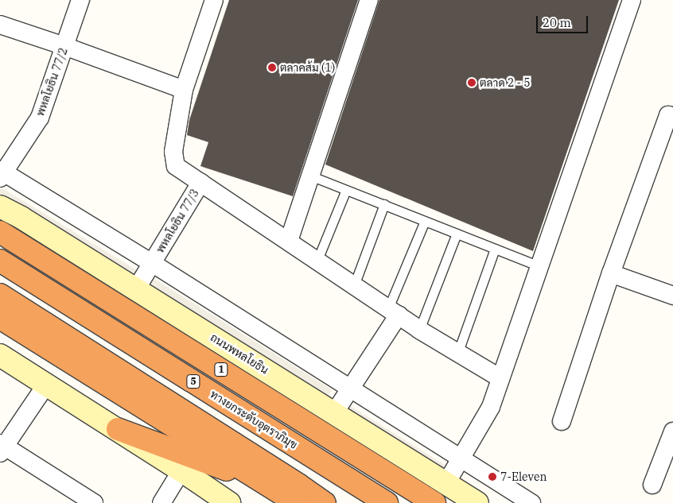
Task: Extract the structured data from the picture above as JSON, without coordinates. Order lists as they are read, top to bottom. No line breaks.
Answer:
{"streets":{"highway":["1","5","ทางยกระดับอุตราภิมุข"],"main road":["ถนนพหลโยธิน"],"street":["พหลโยธิน 77/2","พหลโยธิน 77/3"]},"crossings":[["พหลโยธิน 77/3","ถนนพหลโยธิน"]],"places":["ตลาคส้ม (1)","ตลาด 2 - 5","7-Eleven"],"scale_bar":"20 m"}
